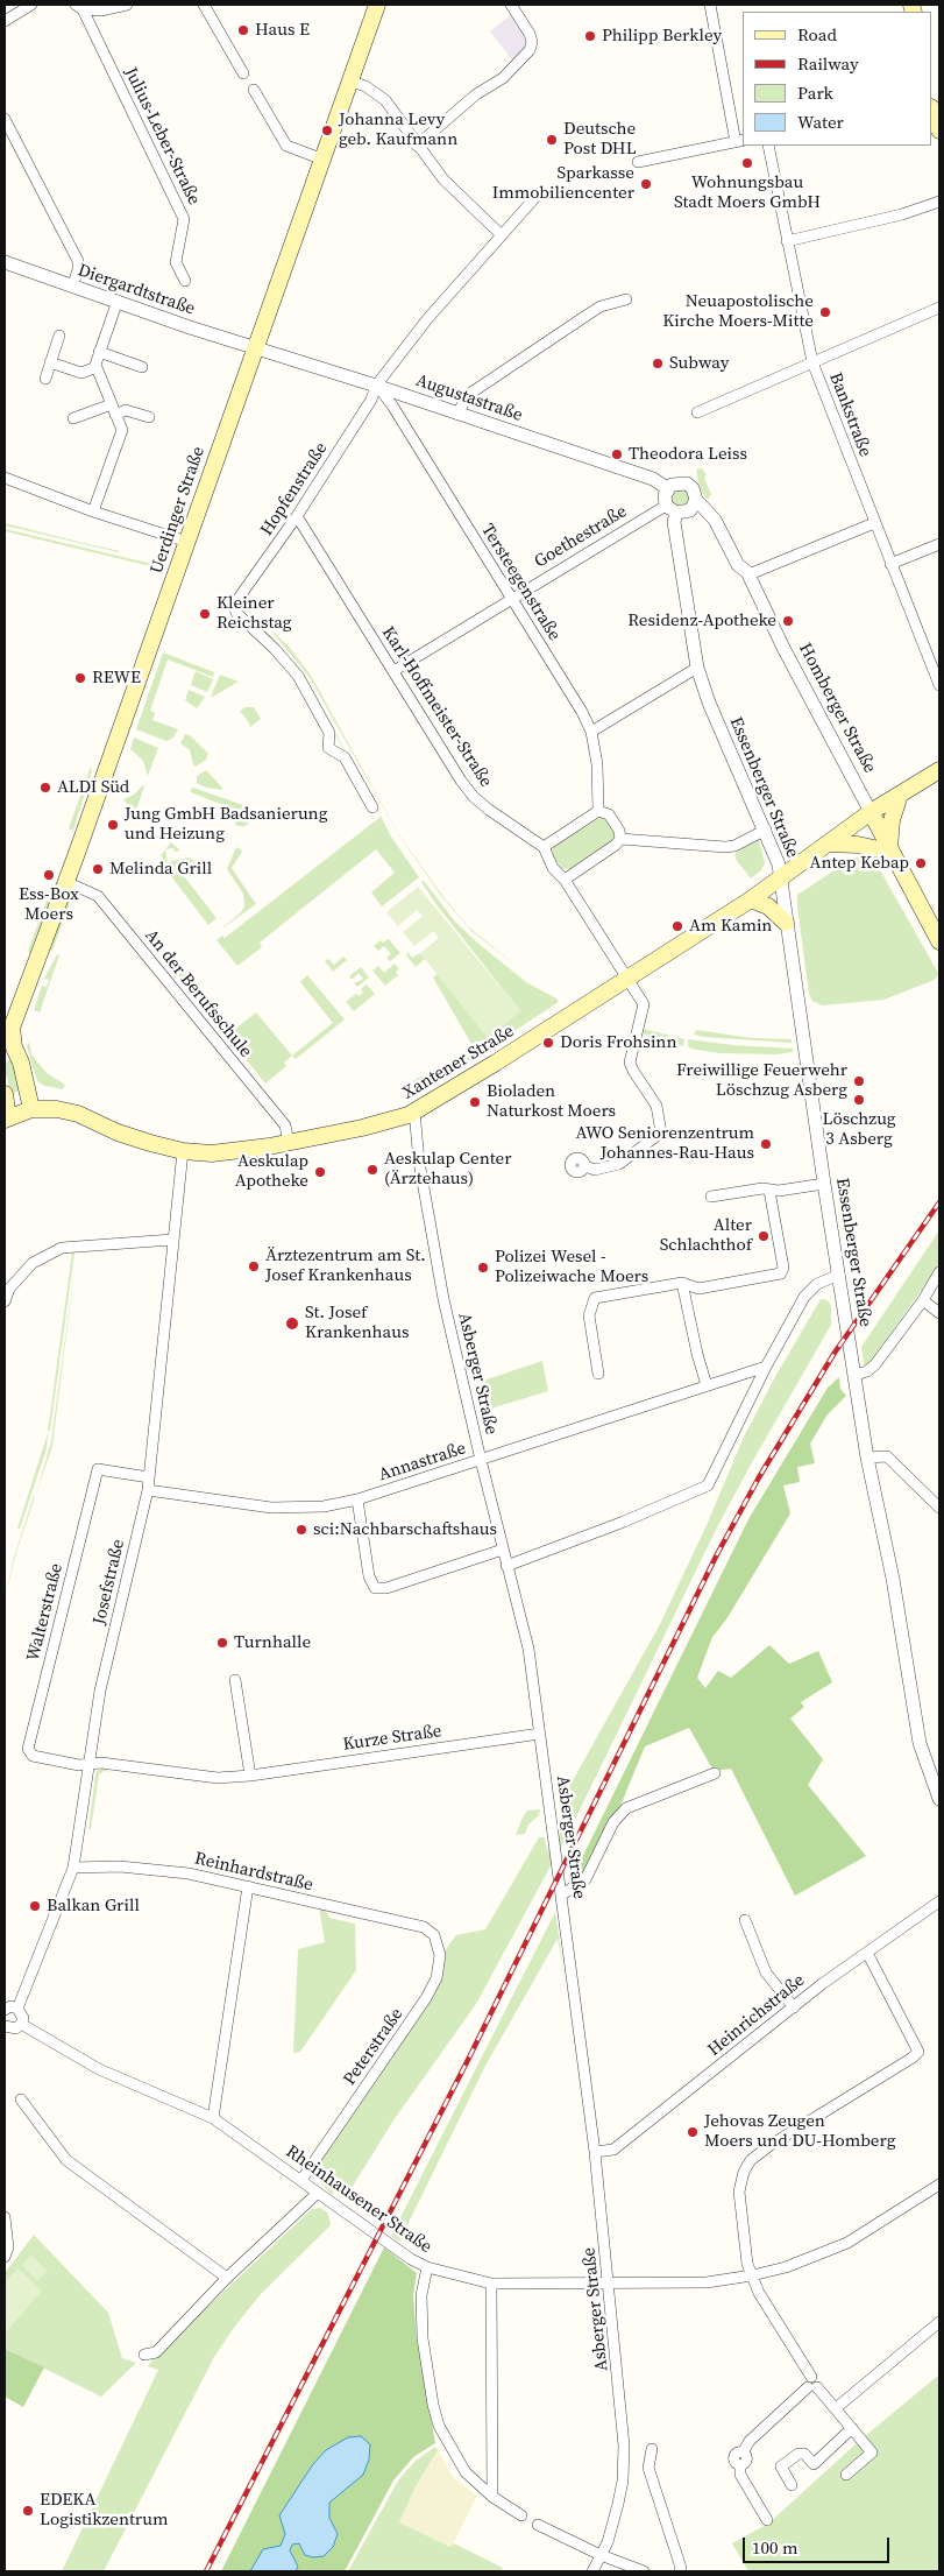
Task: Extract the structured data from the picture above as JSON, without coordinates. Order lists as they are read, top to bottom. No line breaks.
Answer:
{"streets":{"main road":["Uerdinger Straße","Homberger Straße","Xantener Straße"],"street":["Julius-Leber-Straße","Diergardtstraße","Augustastraße","Bankstraße","Hopfenstraße","Goethestraße","Tersteegenstraße","Karl-Hoffmeister-Straße","Essenberger Straße","An der Berufsschule","Asberger Straße","Annastraße","Josefstraße","Walterstraße","Kurze Straße","Reinhardstraße","Heinrichstraße","Peterstraße","Rheinhausener Straße"]},"crossings":[["Diergardtstraße","Augustastraße"],["Diergardtstraße","Uerdinger Straße"],["Augustastraße","Hopfenstraße"],["Augustastraße","Uerdinger Straße"],["Augustastraße","Goethestraße"],["Augustastraße","Tersteegenstraße"],["Augustastraße","Homberger Straße"],["Augustastraße","Essenberger Straße"],["Hopfenstraße","Tersteegenstraße"],["Hopfenstraße","Karl-Hoffmeister-Straße"],["Uerdinger Straße","An der Berufsschule"],["Uerdinger Straße","Xantener Straße"],["Goethestraße","Tersteegenstraße"],["Goethestraße","Karl-Hoffmeister-Straße"],["Goethestraße","Homberger Straße"],["Goethestraße","Essenberger Straße"],["Karl-Hoffmeister-Straße","Xantener Straße"],["Homberger Straße","Essenberger Straße"],["Homberger Straße","Xantener Straße"],["Essenberger Straße","Xantener Straße"],["An der Berufsschule","Xantener Straße"],["Xantener Straße","Asberger Straße"],["Xantener Straße","Josefstraße"],["Asberger Straße","Annastraße"],["Asberger Straße","Kurze Straße"],["Asberger Straße","Heinrichstraße"],["Annastraße","Josefstraße"],["Josefstraße","Walterstraße"],["Josefstraße","Kurze Straße"],["Josefstraße","Reinhardstraße"],["Walterstraße","Kurze Straße"],["Reinhardstraße","Peterstraße"],["Peterstraße","Rheinhausener Straße"]],"places":["Haus E","Philipp Berkley","Johanna Levy geb. Kaufmann","Deutsche Post DHL","Wohnungsbau Stadt Moers GmbH","Sparkasse Immobiliencenter","Neuapostolische Kirche Moers-Mitte","Subway","Theodora Leiss","Kleiner Reichstag","Residenz-Apotheke","REWE","ALDI Süd","Jung GmbH Badsanierung und Heizung","Antep Kebap","Melinda Grill","Ess-Box Moers","Am Kamin","Doris Frohsinn","Freiwillige Feuerwehr Löschzug Asberg","Löschzug 3 Asberg","Bioladen Naturkost Moers","AWO Seniorenzentrum Johannes-Rau-Haus","Aeskulap Center (Ärztehaus)","Aeskulap Apotheke","Alter Schlachthof","Ärztezentrum am St. Josef Krankenhaus","Polizei Wesel - Polizeiwache Moers","St. Josef Krankenhaus","sci:Nachbarschaftshaus","Turnhalle","Balkan Grill","Jehovas Zeugen Moers und DU-Homberg","EDEKA Logistikzentrum"],"legend":["Road","Railway","Park","Water"],"scale_bar":"100 m"}
